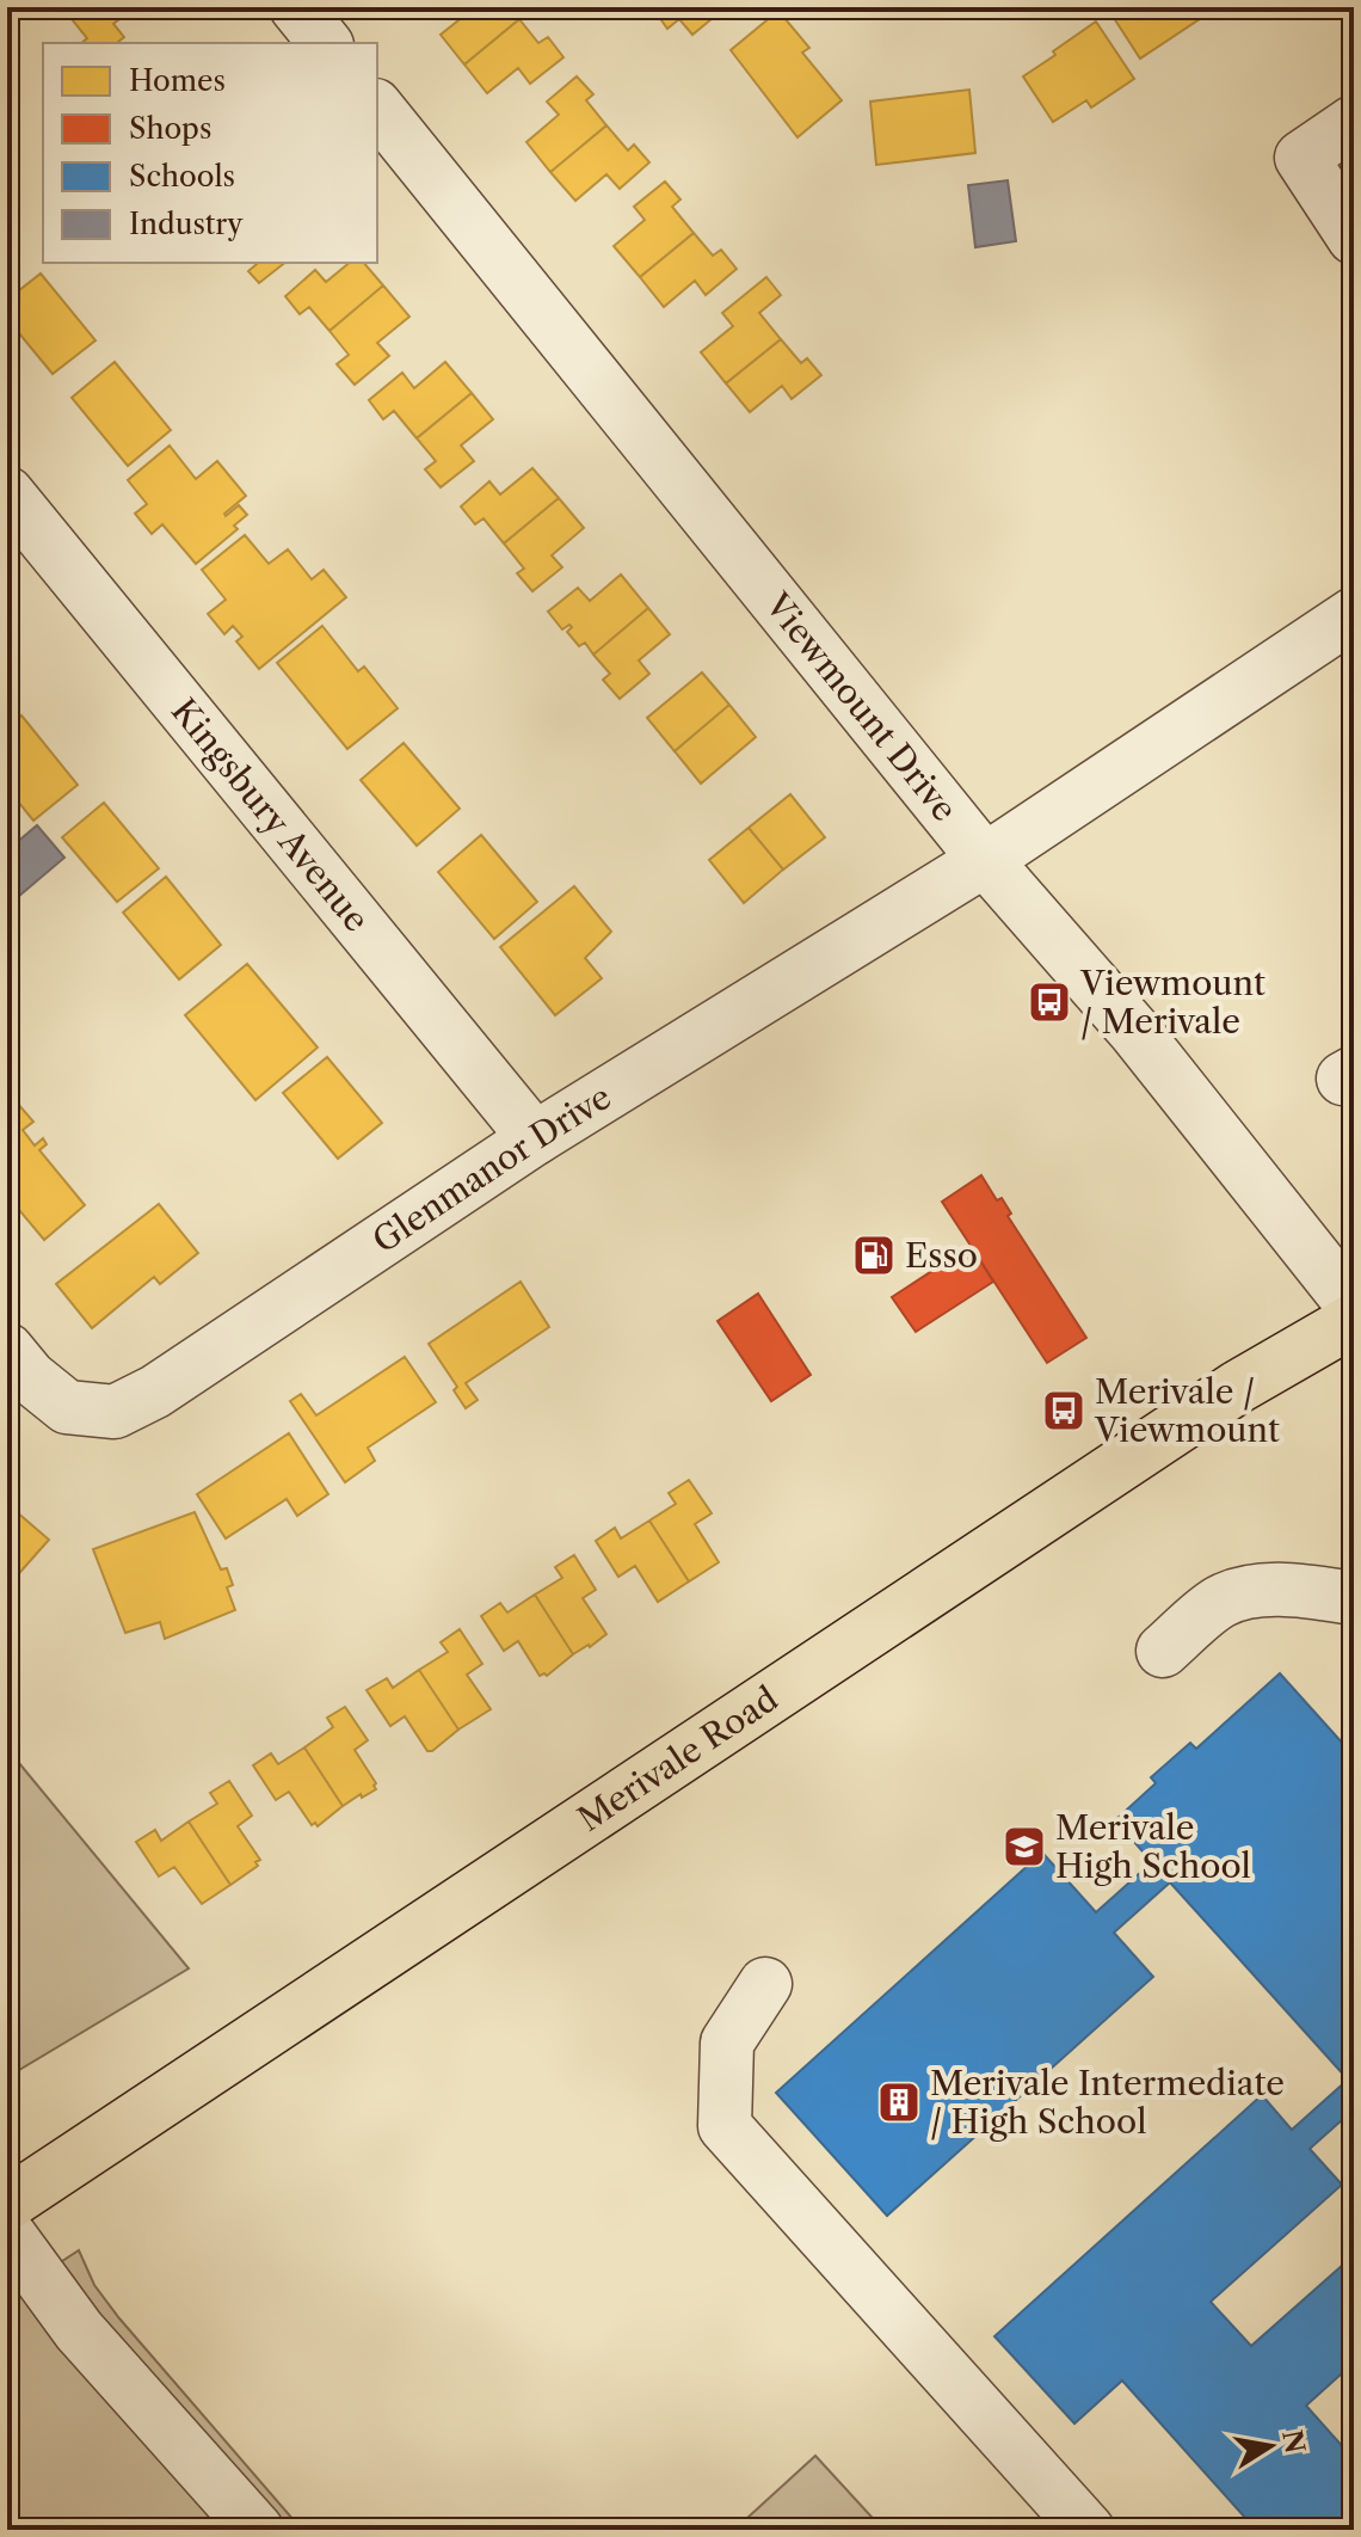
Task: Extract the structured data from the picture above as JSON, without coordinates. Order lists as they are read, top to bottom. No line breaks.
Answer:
{"streets":{"main road":["Merivale Road"],"street":["Viewmount Drive","Kingsbury Avenue","Glenmanor Drive"]},"crossings":[["Viewmount Drive","Glenmanor Drive"],["Kingsbury Avenue","Glenmanor Drive"]],"places":{"bus stop":["Viewmount / Merivale","Merivale / Viewmount"],"fuel station":["Esso"],"school or university":["Merivale High School"],"building":["Merivale Intermediate / High School"]},"legend":["Homes","Shops","Schools","Industry"],"north":"right"}
